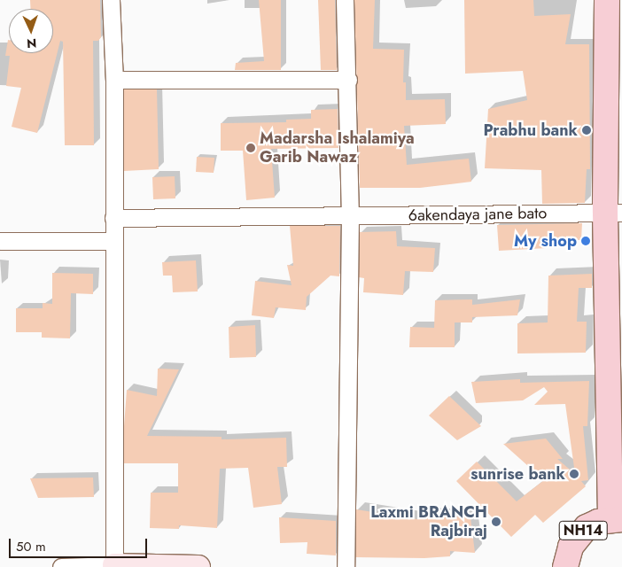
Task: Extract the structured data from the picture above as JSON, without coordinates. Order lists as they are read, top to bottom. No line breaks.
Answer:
{"streets":{"main road":["NH14"],"street":["6akendaya jane bato"]},"crossings":[["6akendaya jane bato","NH14"]],"places":["Prabhu bank","Madarsha Ishalamiya Garib Nawaz","My shop","sunrise bank","Laxmi BRANCH Rajbiraj"],"scale_bar":"50 m","north":"bottom"}
